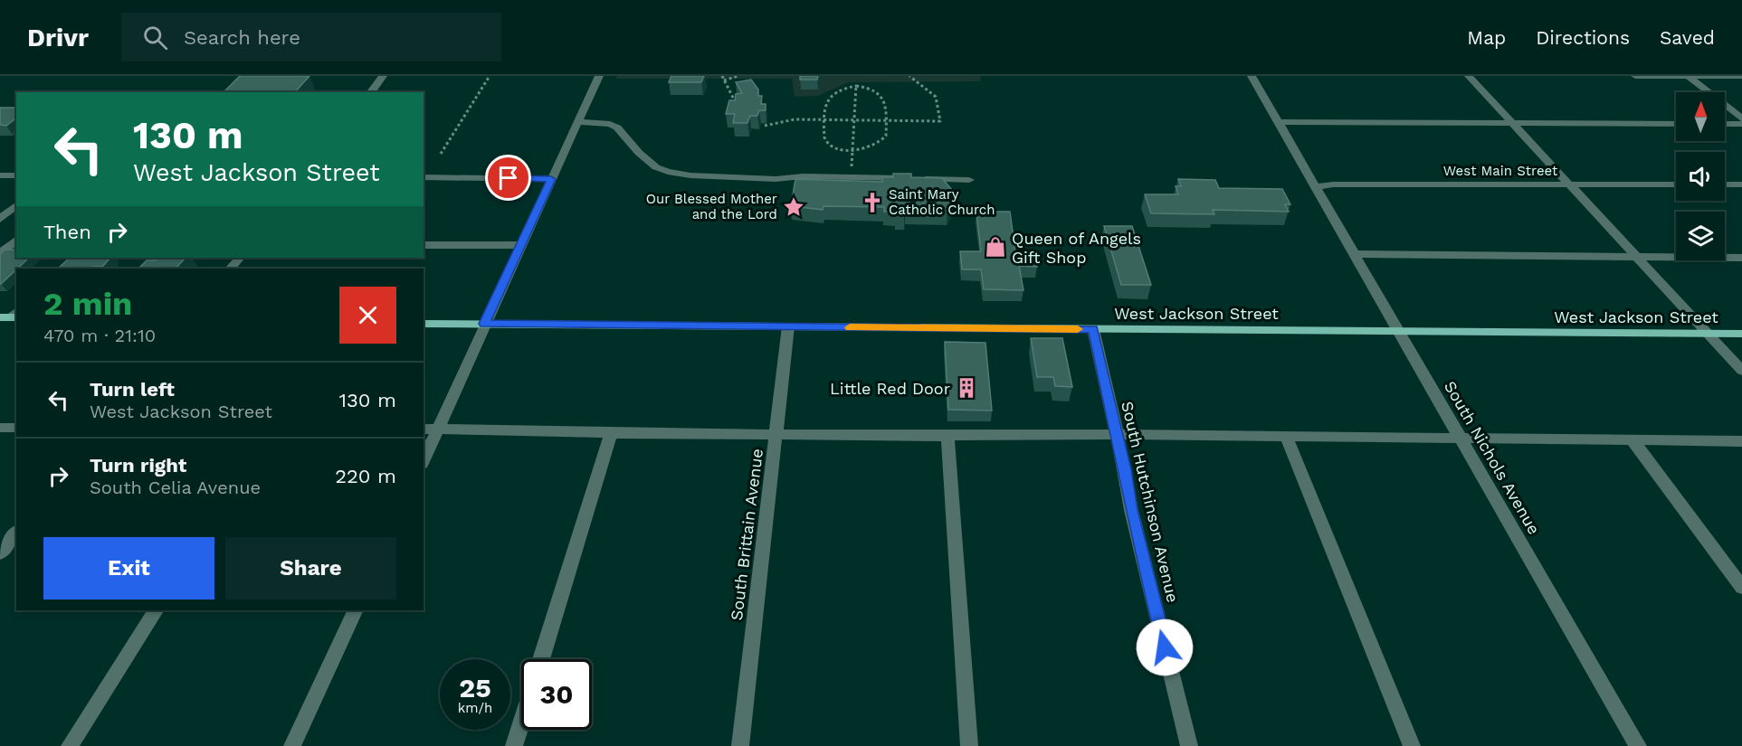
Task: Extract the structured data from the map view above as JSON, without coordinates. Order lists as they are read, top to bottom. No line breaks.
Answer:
{"streets":{"main road":["West Jackson Street"],"street":["West Main Street","South Nichols Avenue","South Hutchinson Avenue","South Brittain Avenue"]},"crossings":[["West Main Street","South Nichols Avenue"],["West Jackson Street","South Nichols Avenue"],["West Jackson Street","South Hutchinson Avenue"],["West Jackson Street","South Brittain Avenue"]],"places":{"church":["Saint Mary Catholic Church"],"place":["Our Blessed Mother and the Lord"],"shop":["Queen of Angels Gift Shop"],"building":["Little Red Door"]},"north":"top","page":{"header":"Drivr","search":"Search here","nav":["Map","Directions","Saved"],"turn":["130 m","West Jackson Street"],"then":"Then","heading":["2 min","470 m · 21:10"],"list":[{"name":"Turn left","note":"West Jackson Street","value":"130 m"},{"name":"Turn right","note":"South Celia Avenue","value":"220 m"}],"buttons":["Exit","Share"],"speed":"25 km/h","limit":"30"}}
